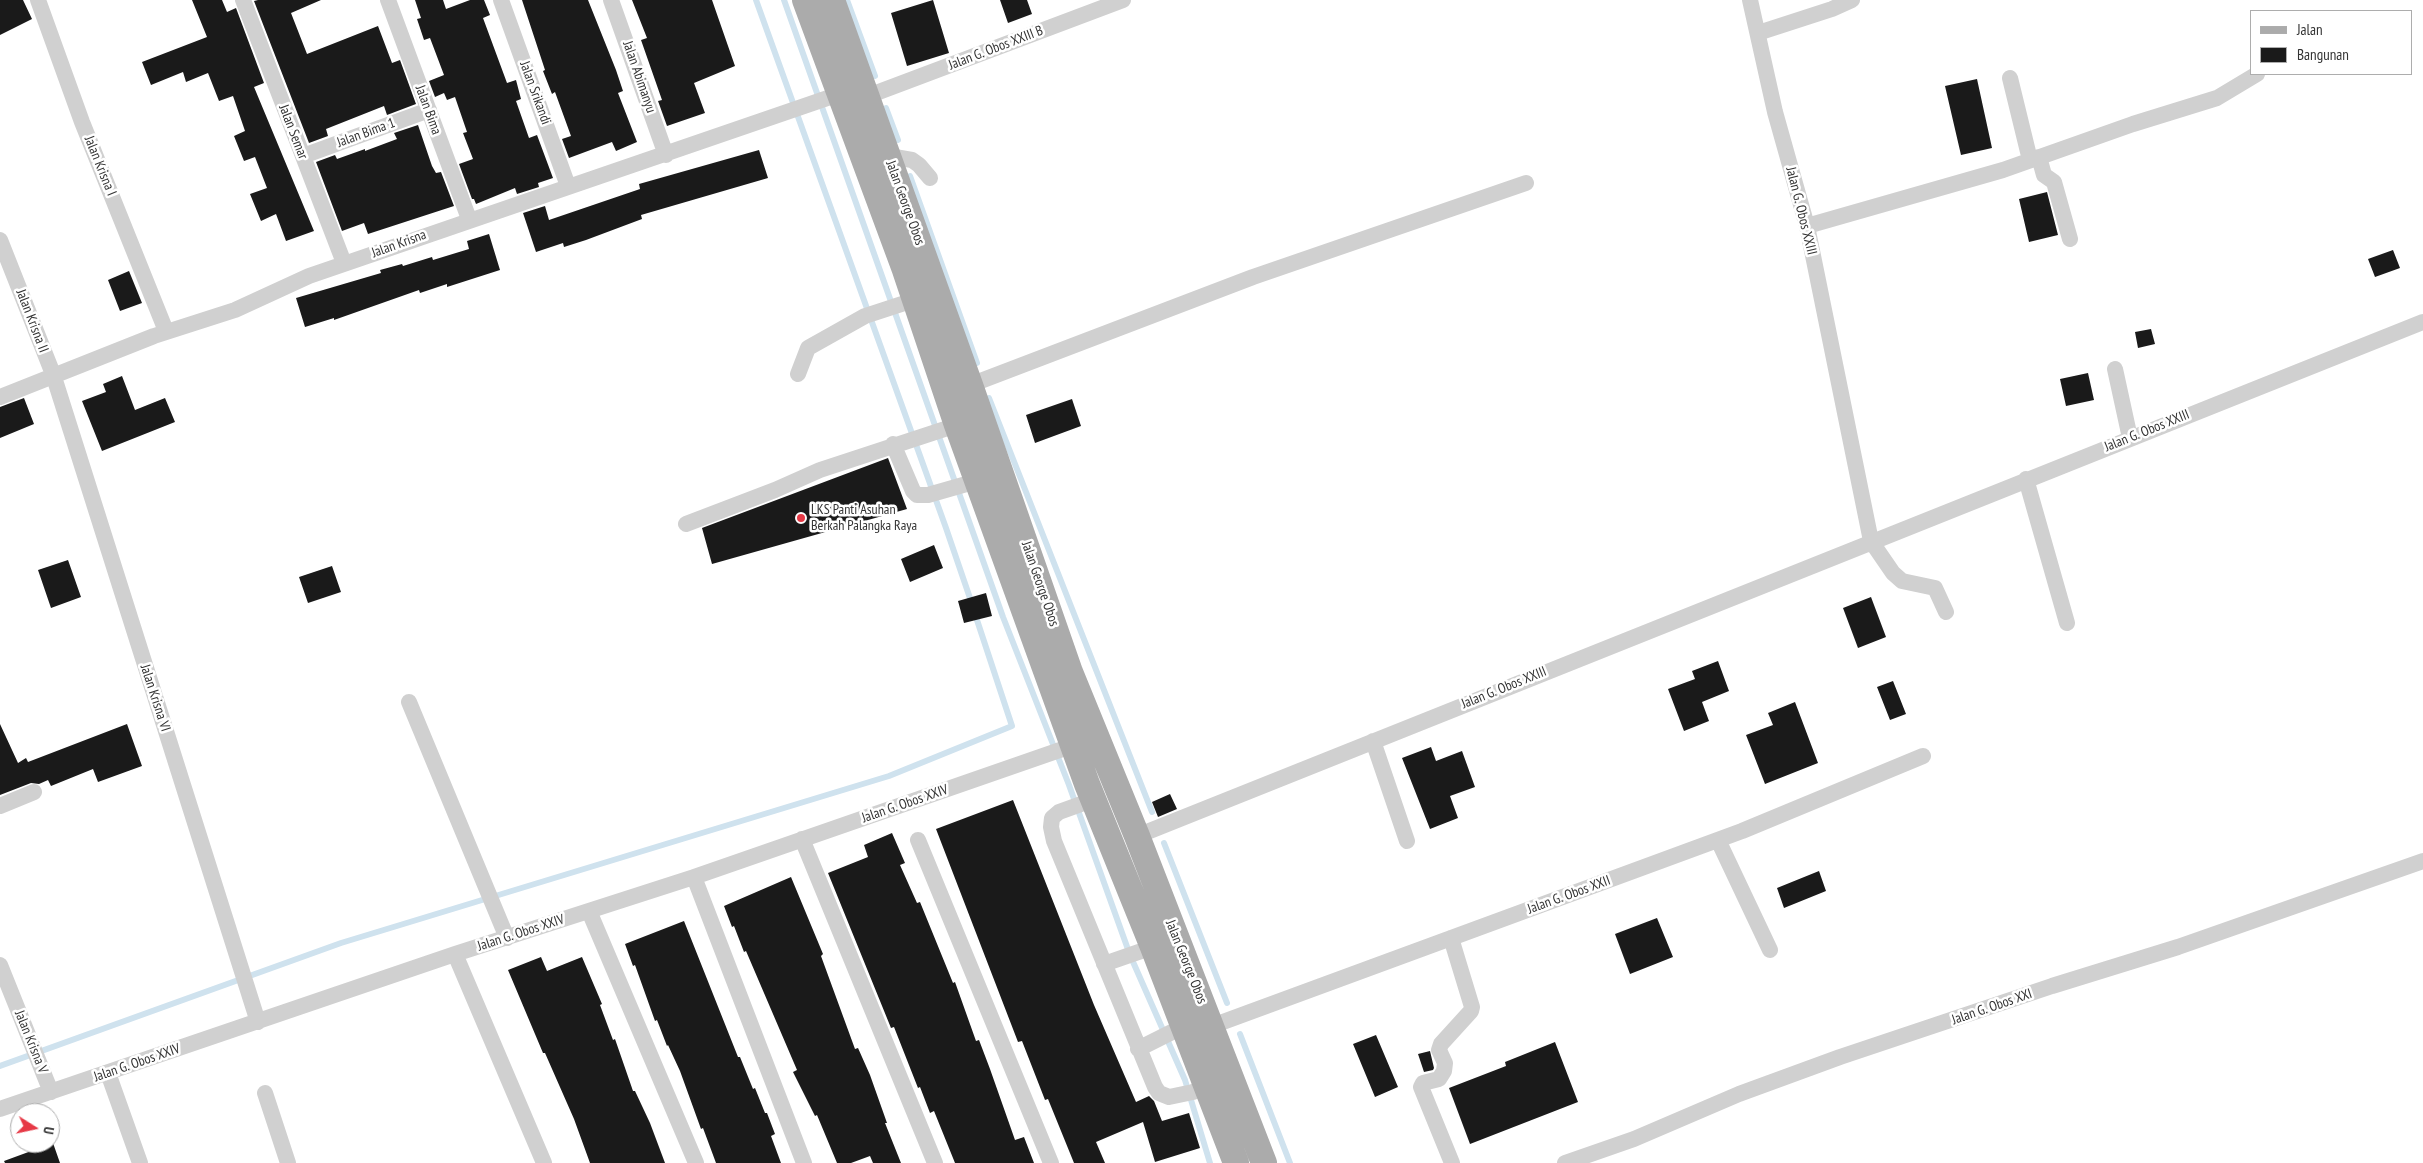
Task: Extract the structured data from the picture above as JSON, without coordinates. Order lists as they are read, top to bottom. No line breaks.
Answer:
{"streets":{"main road":["Jalan George Obos"],"street":["Jalan G. Obos XXIII B","Jalan Abimanyu","Jalan Srikandi","Jalan Bima","Jalan Semar","Jalan Bima 1","Jalan Krisna I","Jalan G. Obos XXIII","Jalan Krisna","Jalan Krisna II","Jalan Krisna VI","Jalan G. Obos XXIV","Jalan G. Obos XXII","Jalan G. Obos XXI","Jalan Krisna V"]},"crossings":[["Jalan G. Obos XXIII B","Jalan George Obos"],["Jalan G. Obos XXIII B","Jalan Krisna"],["Jalan Abimanyu","Jalan Krisna"],["Jalan Srikandi","Jalan Krisna"],["Jalan Bima","Jalan Bima 1"],["Jalan Bima","Jalan Krisna"],["Jalan Semar","Jalan Bima 1"],["Jalan Semar","Jalan Krisna"],["Jalan Krisna I","Jalan Krisna"],["Jalan George Obos","Jalan G. Obos XXIII"],["Jalan George Obos","Jalan G. Obos XXIV"],["Jalan George Obos","Jalan G. Obos XXII"],["Jalan Krisna","Jalan Krisna II"],["Jalan Krisna","Jalan Krisna VI"],["Jalan Krisna II","Jalan Krisna VI"],["Jalan Krisna VI","Jalan G. Obos XXIV"],["Jalan G. Obos XXIV","Jalan Krisna V"]],"places":["LKS Panti Asuhan Berkah Palangka Raya"],"legend":["Jalan","Bangunan"],"north":"right"}
